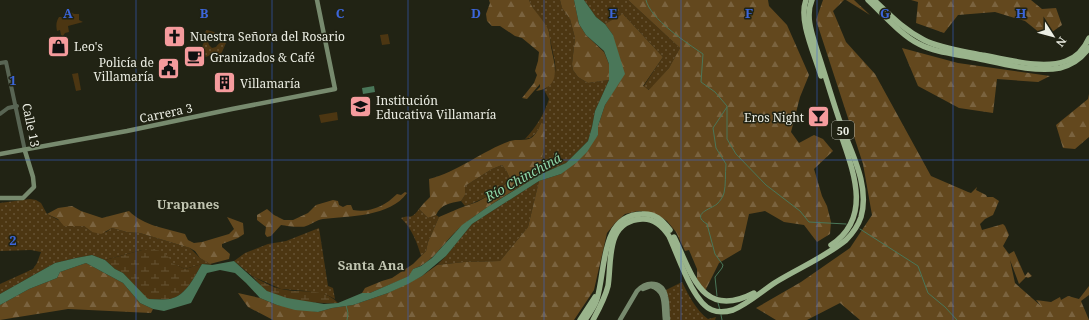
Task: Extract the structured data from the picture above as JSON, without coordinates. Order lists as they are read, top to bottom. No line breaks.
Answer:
{"streets":{"highway":["50"],"main road":["Carrera 3","Calle 13"]},"crossings":[["Carrera 3","Calle 13"]],"districts":["Urapanes","Santa Ana"],"water":["Río Chinchiná"],"places":{"church":["Nuestra Señora del Rosario"],"shop":["Leo's"],"cafe":["Granizados & Café"],"public building":["Policía de Villamaría"],"building":["Villamaría"],"school or university":["Institución Educativa Villamaría"],"bar":["Eros Night"]},"north":"bottom right","grid":{"columns":["A","B","C","D","E","F","G","H"],"rows":["1","2"]}}
